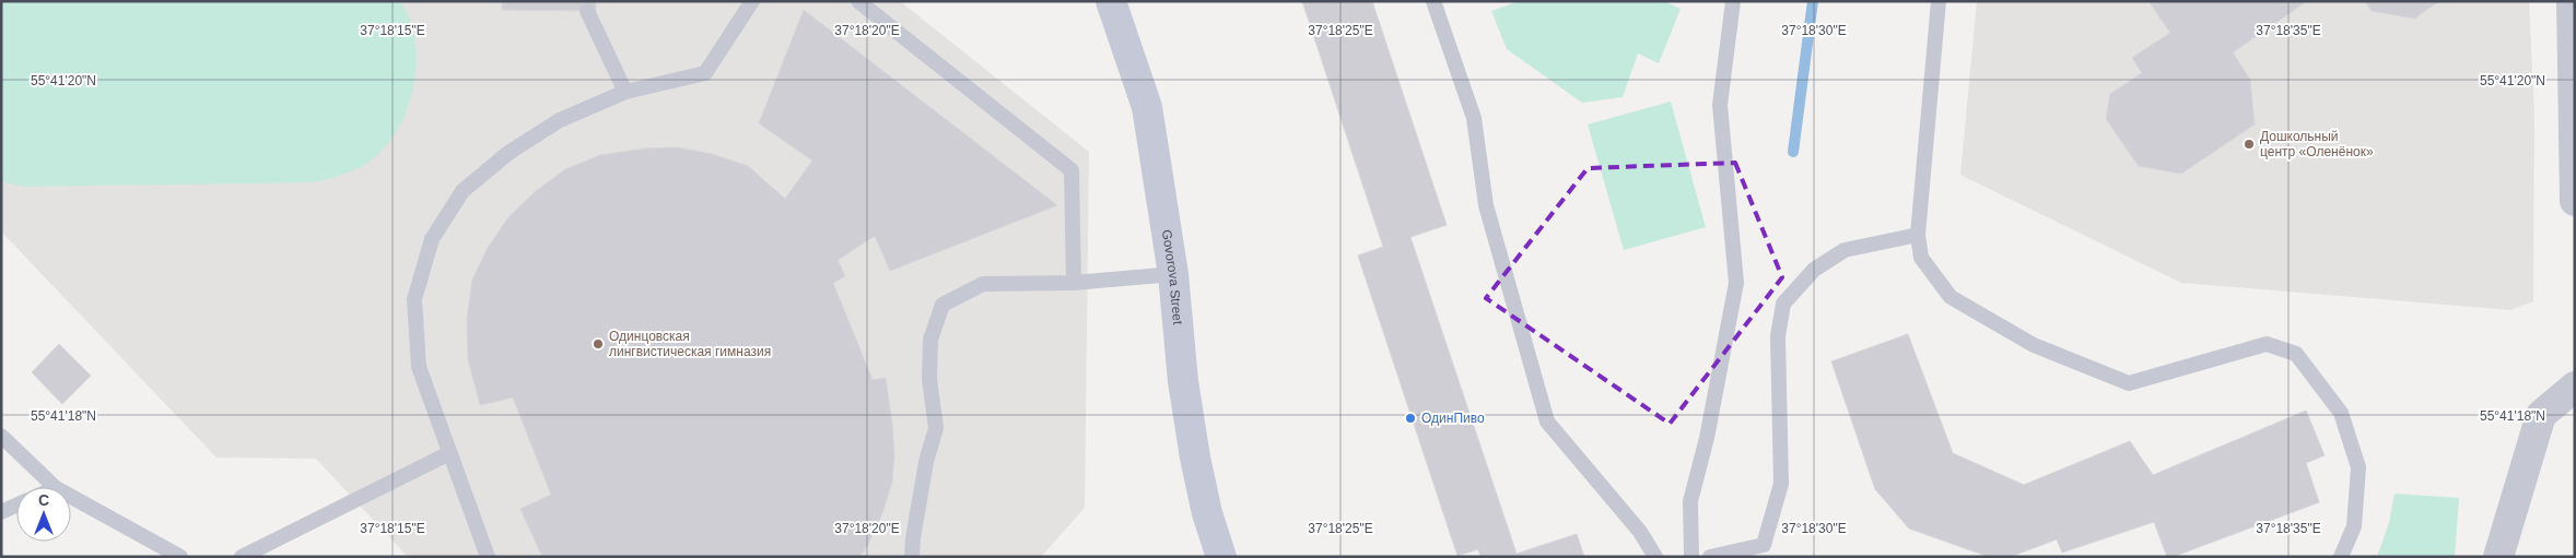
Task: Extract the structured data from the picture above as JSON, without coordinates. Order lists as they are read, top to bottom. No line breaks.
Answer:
{"streets":{"main road":["Govorova Street"]},"places":["Дошкольный центр «Оленёнок»","Одинцовская лингвистическая гимназия","ОдинПиво"],"north":"top","coordinates":["37°18'15\"E","37°18'20\"E","37°18'25\"E","37°18'30\"E","37°18'35\"E","55°41'20\"N","55°41'18\"N"]}
